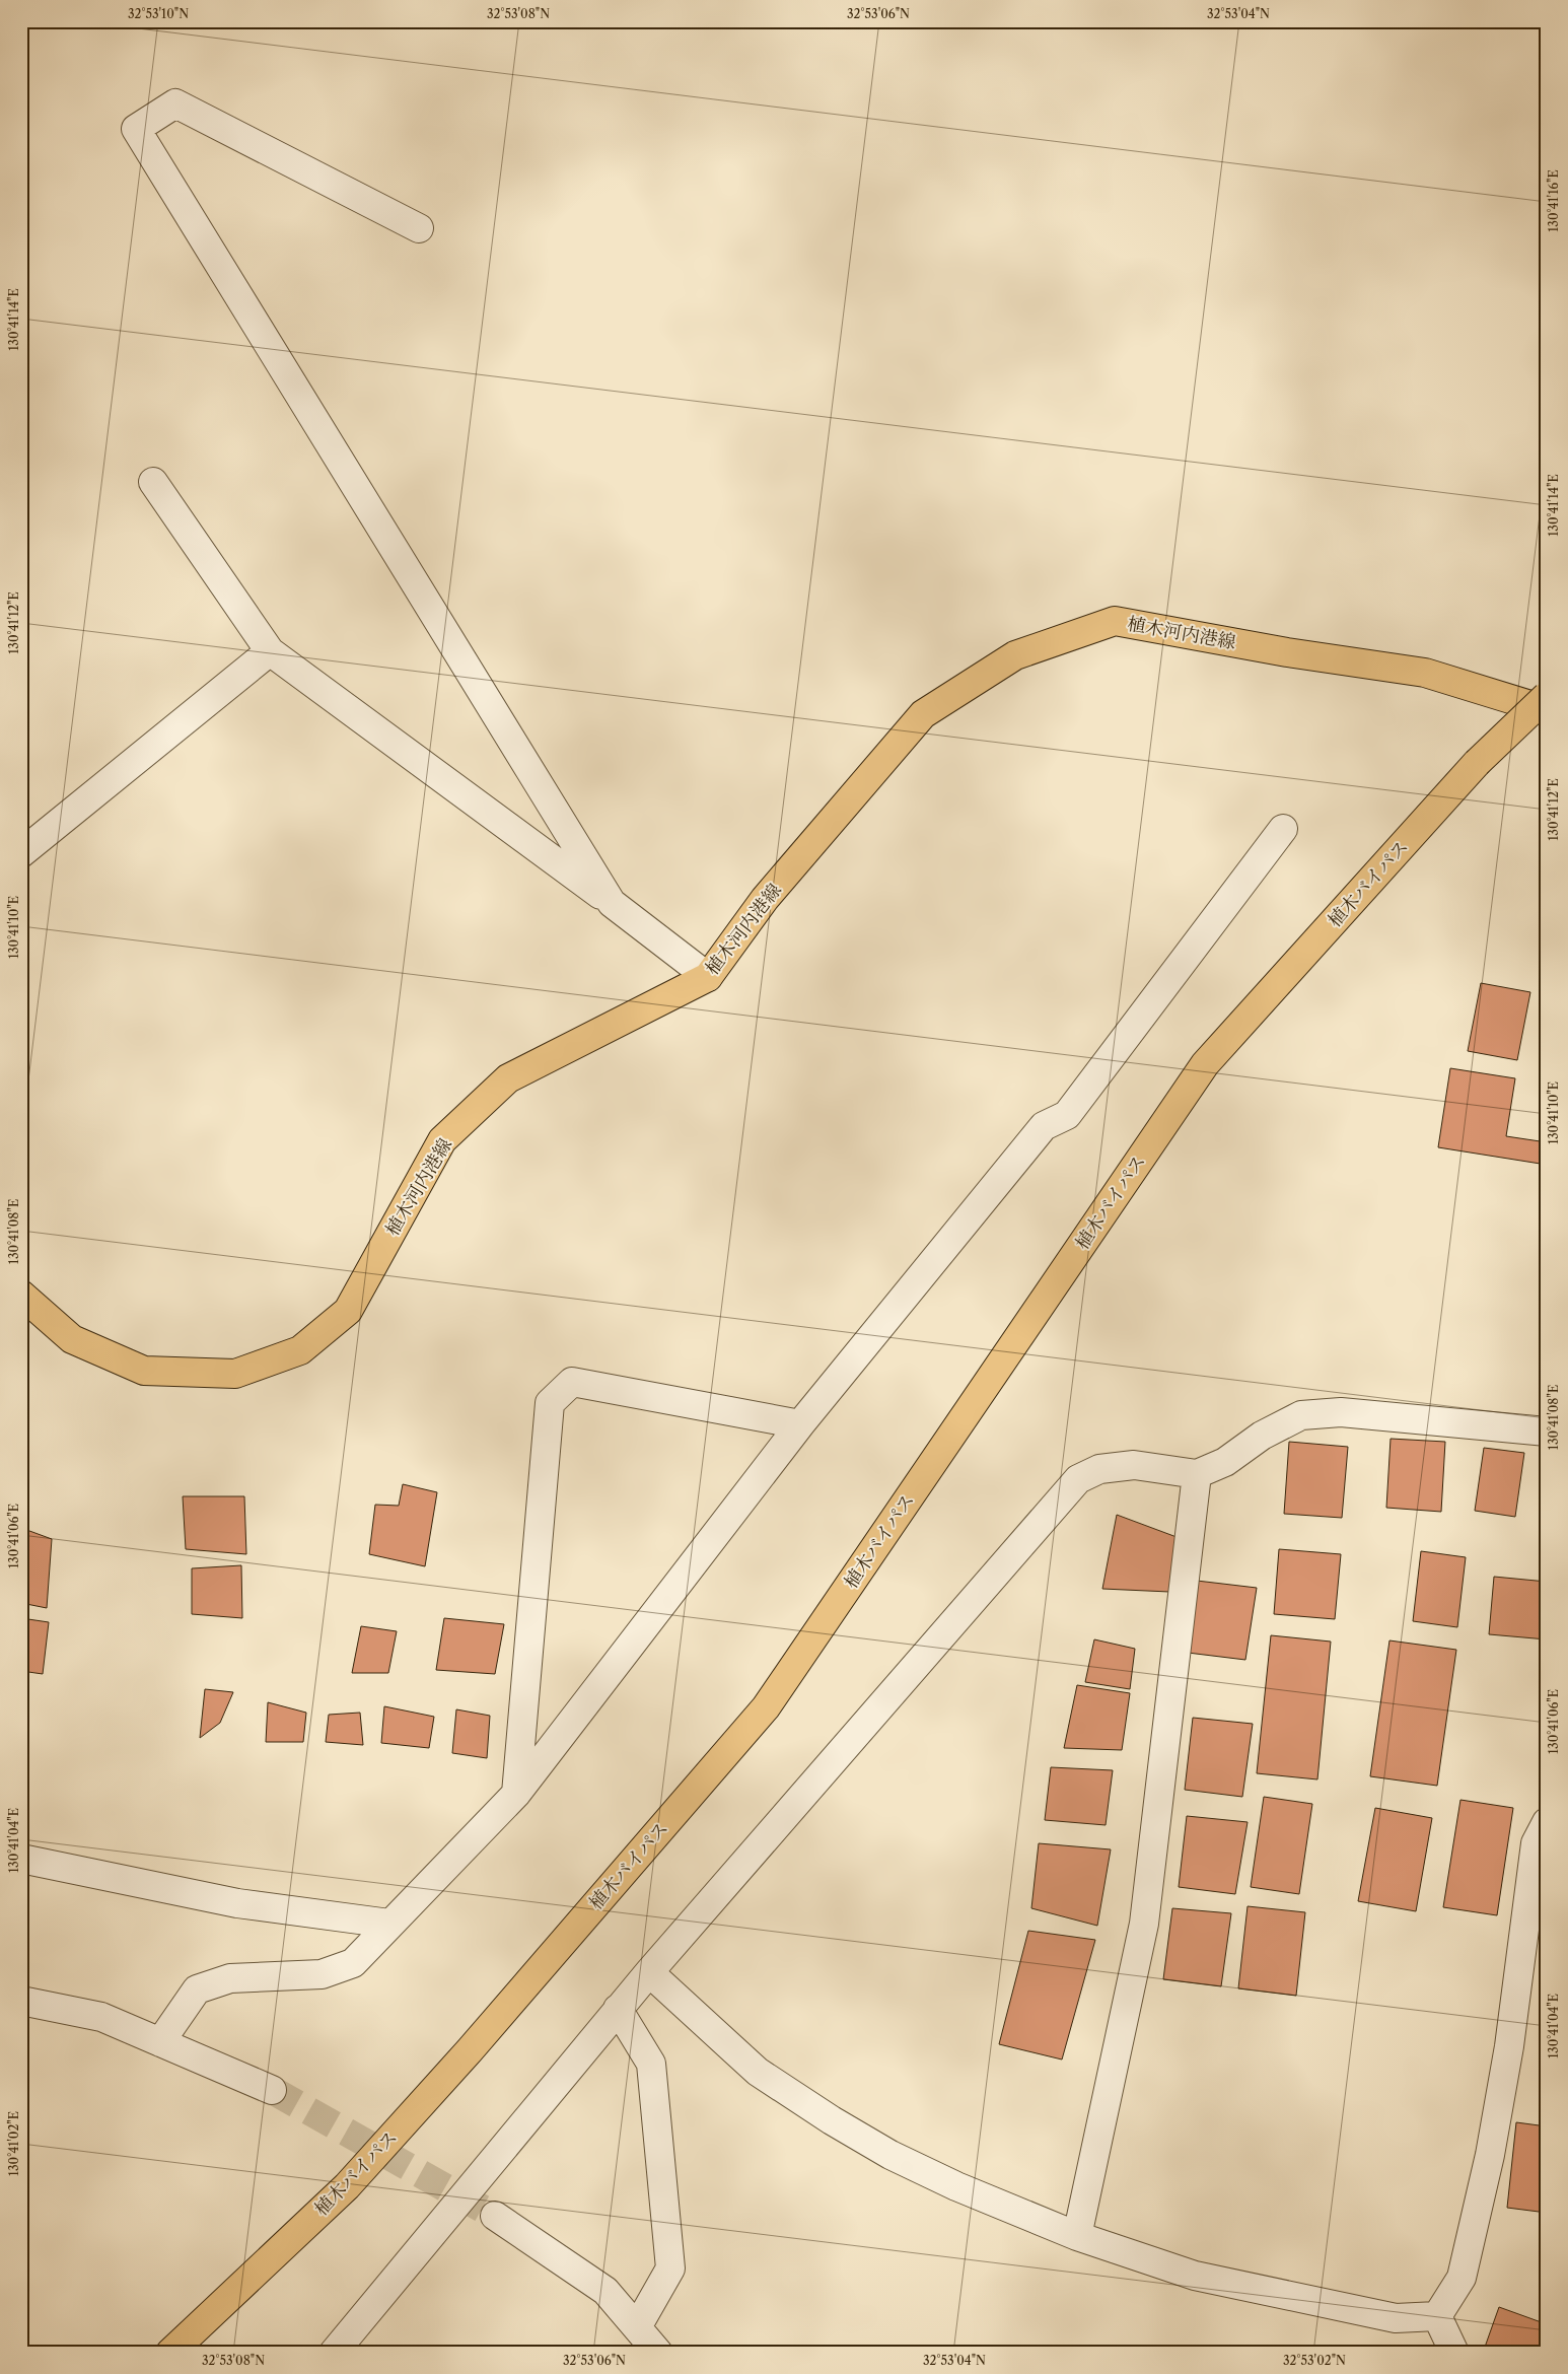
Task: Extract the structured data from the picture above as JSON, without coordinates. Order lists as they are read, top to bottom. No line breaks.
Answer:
{"streets":{"main road":["植木河内港線","植木バイパス"]},"coordinates":["32°53'10\"N","32°53'08\"N","32°53'06\"N","32°53'04\"N","130°41'16\"E","130°41'14\"E","130°41'12\"E","130°41'10\"E","130°41'08\"E","130°41'06\"E","130°41'04\"E","130°41'02\"E","32°53'02\"N"]}
